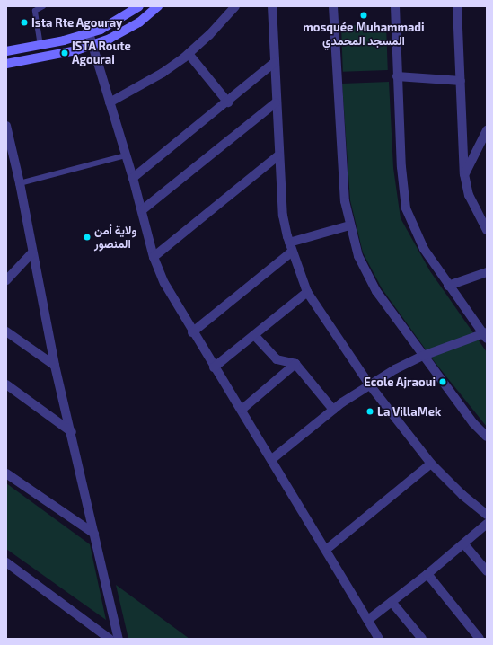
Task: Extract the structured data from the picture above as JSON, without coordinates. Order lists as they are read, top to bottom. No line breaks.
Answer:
{"places":["mosquée Muhammadi المسجد المحمدي","Ista Rte Agouray","ISTA Route Agourai","ولاية أمن المنصور","Ecole Ajraoui","La VillaMek"]}
